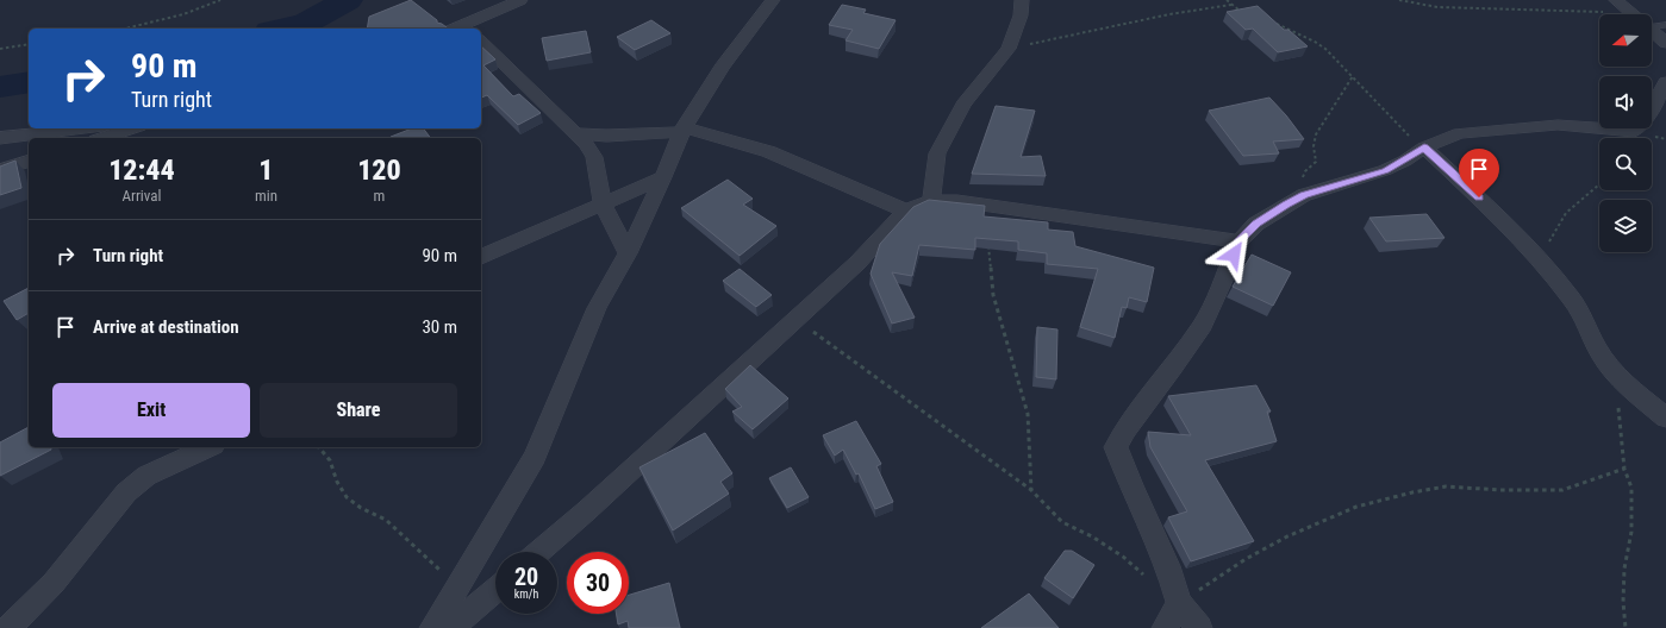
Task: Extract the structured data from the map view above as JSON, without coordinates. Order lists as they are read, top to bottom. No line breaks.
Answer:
{"north":"left","page":{"turn":["90 m","Turn right"],"eta":["12:44","Arrival","1","min","120","m"],"list":[{"name":"Turn right","value":"90 m"},{"name":"Arrive at destination","value":"30 m"}],"buttons":["Exit","Share"],"speed":"20 km/h","limit":"30"}}
